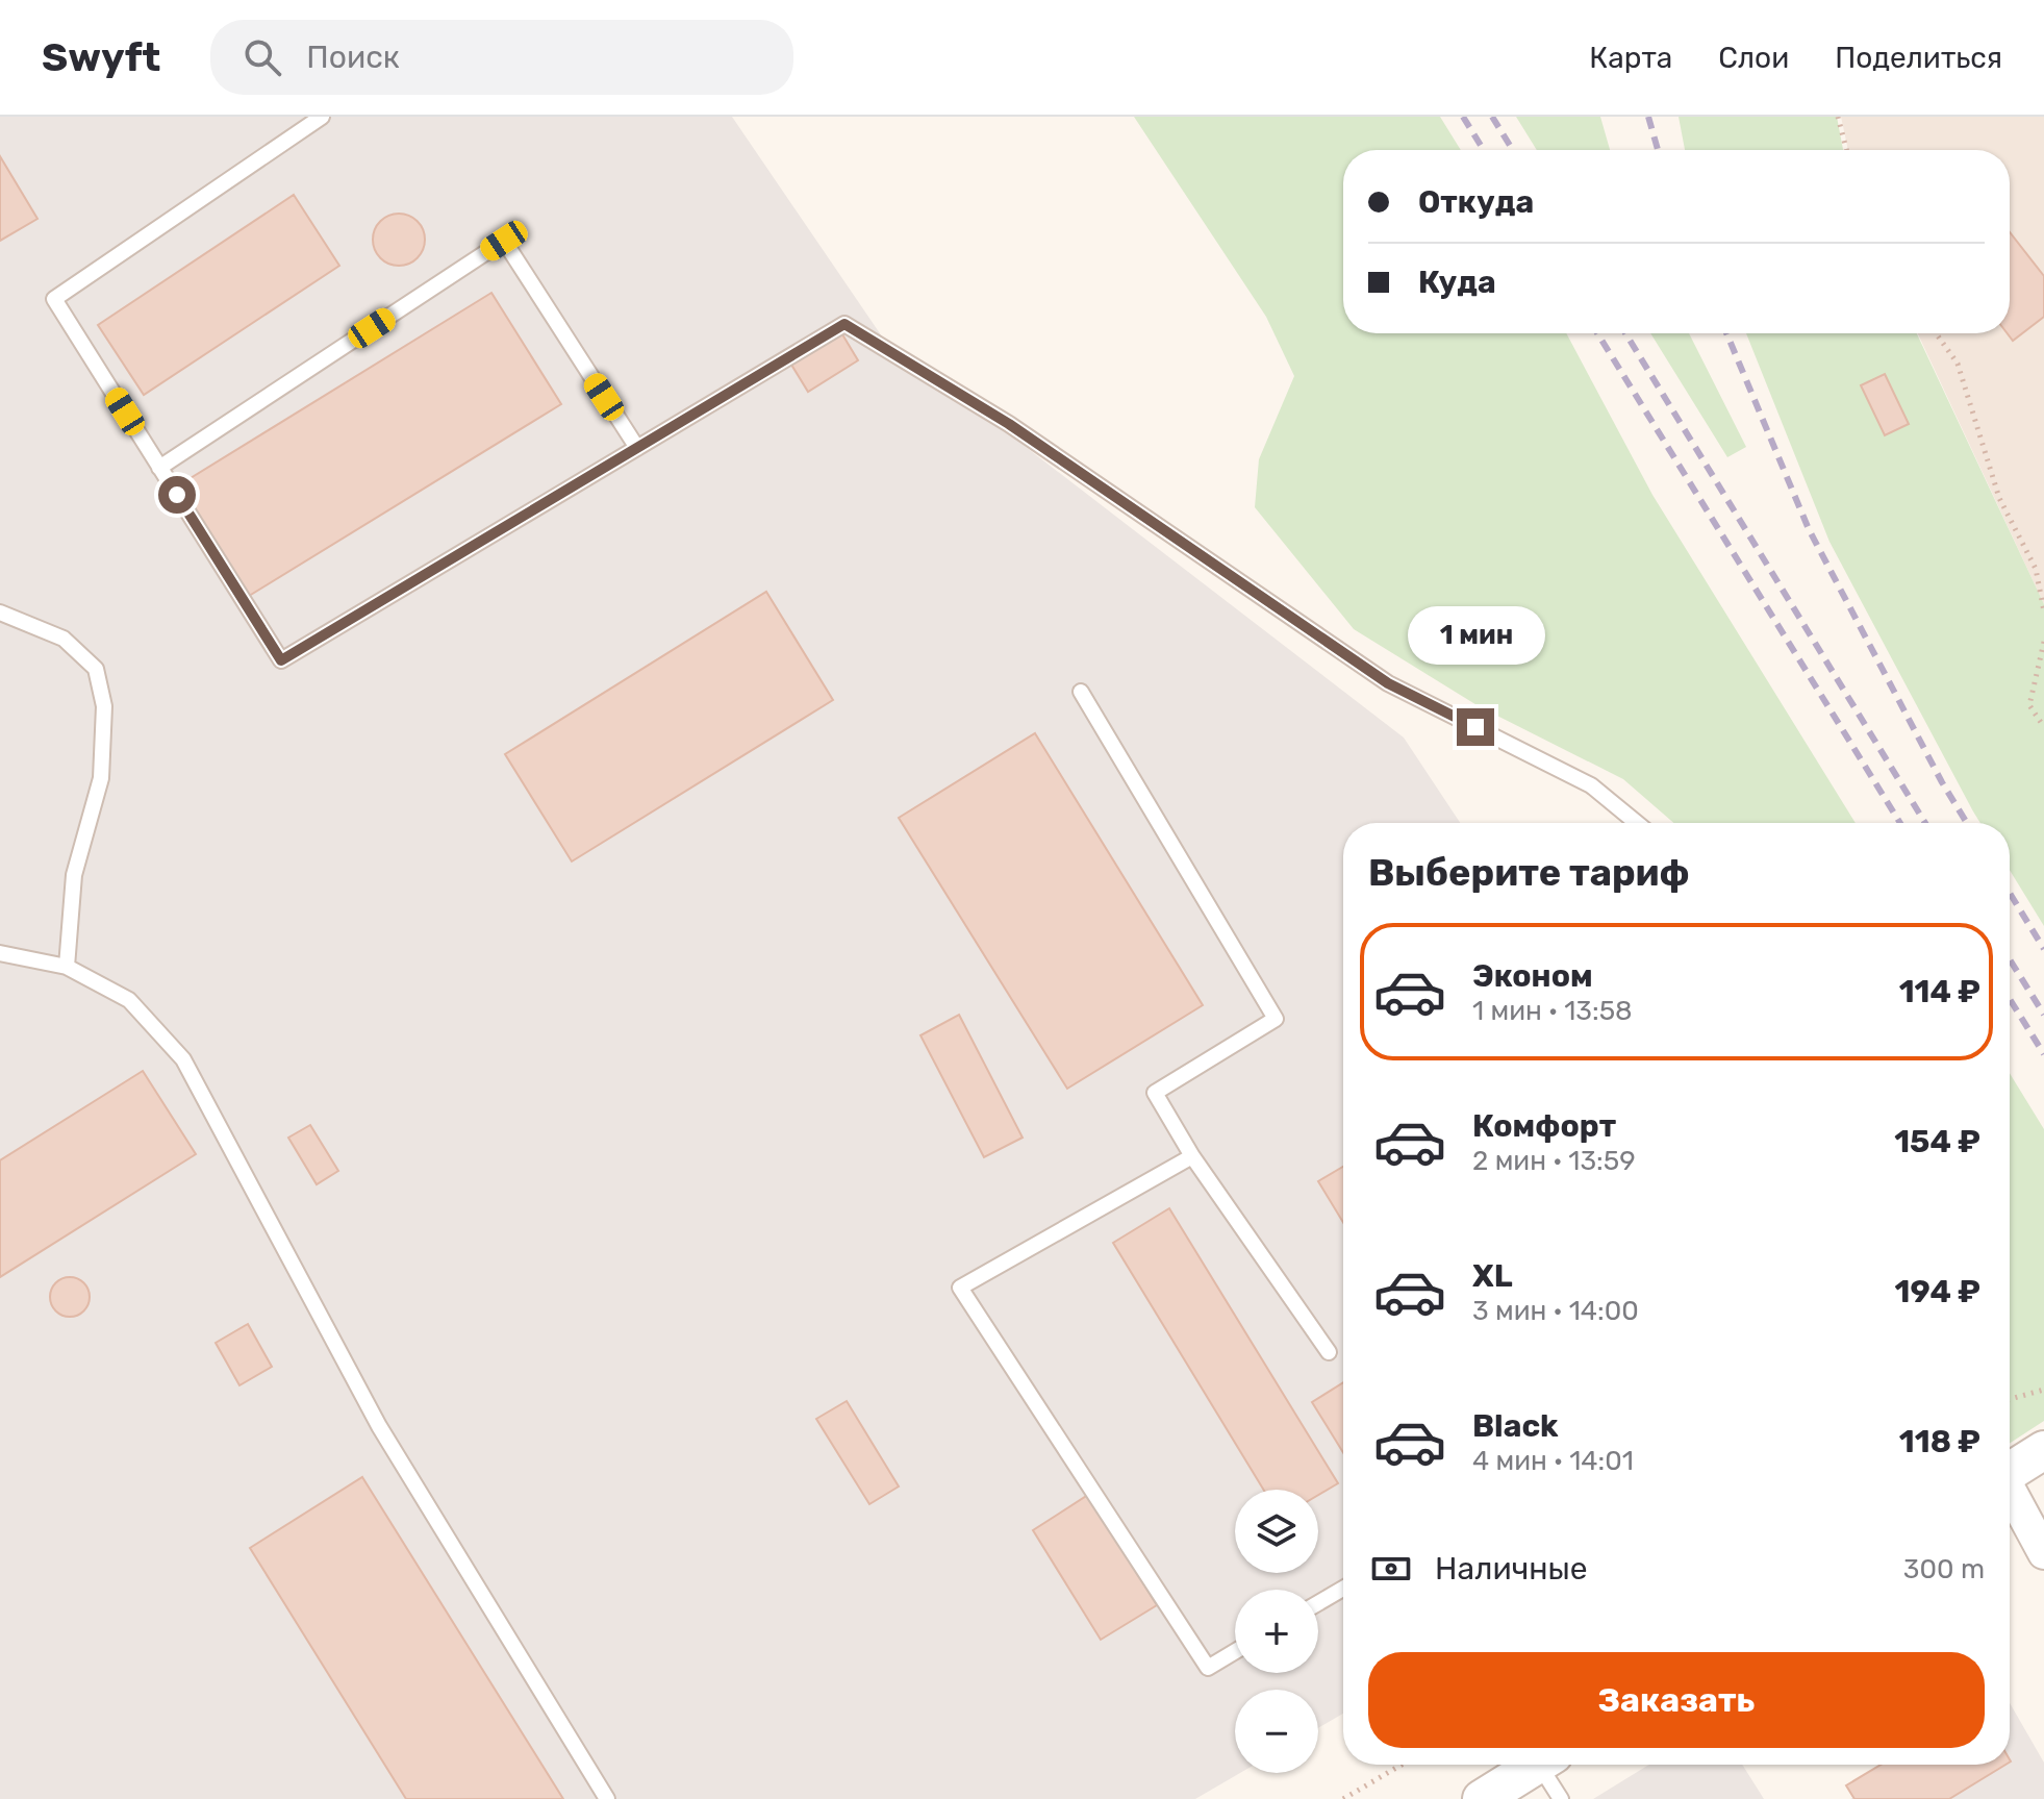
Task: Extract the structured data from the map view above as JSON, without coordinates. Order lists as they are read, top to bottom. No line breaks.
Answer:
{"page":{"header":"Swyft","search":"Поиск","nav":["Карта","Слои","Поделиться"],"banner":["Откуда","Куда"],"bubble":"1 мин","heading":"Выберите тариф","list":[{"name":"Эконом","note":"1 мин · 13:58","value":"114 ₽"},{"name":"Комфорт","note":"2 мин · 13:59","value":"154 ₽"},{"name":"XL","note":"3 мин · 14:00","value":"194 ₽"},{"name":"Black","note":"4 мин · 14:01","value":"118 ₽"}],"map_buttons":["+","−"],"pay":["Наличные","300 m"],"buttons":"Заказать"}}
